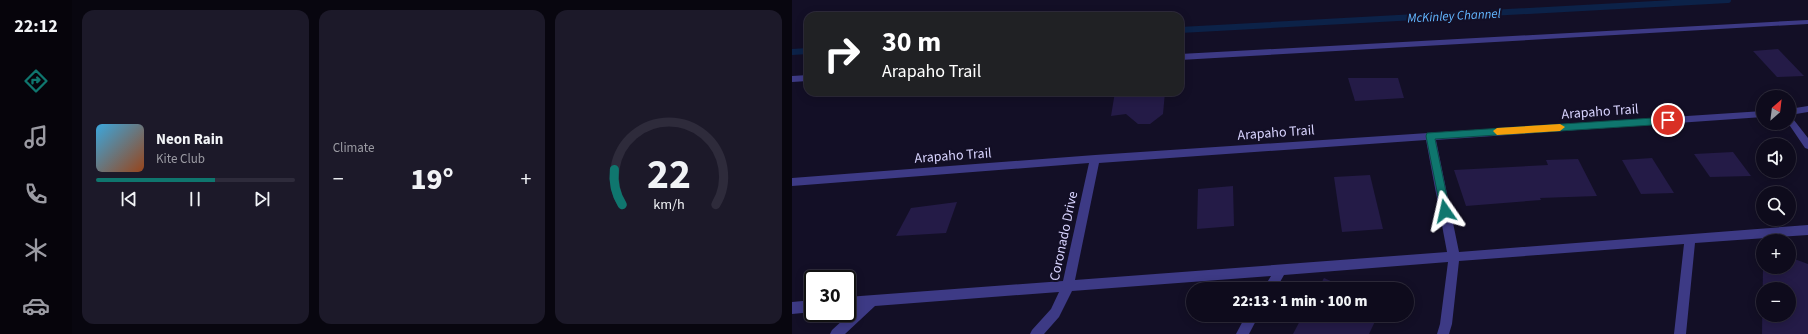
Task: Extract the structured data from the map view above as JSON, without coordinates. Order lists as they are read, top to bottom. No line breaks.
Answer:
{"streets":{"street":["Arapaho Trail","Coronado Drive"]},"crossings":[["Arapaho Trail","Coronado Drive"]],"water":["McKinley Channel"],"north":"top right","page":{"tabs":"22:12","tile":"Climate","turn":["30 m","Arapaho Trail"],"map_buttons":["+","−"],"song":["Neon Rain","Kite Club"],"heat":["−","19°","+"],"limit":"30","trip":"22:13 · 1 min · 100 m","gauge":["22","km/h"]}}
